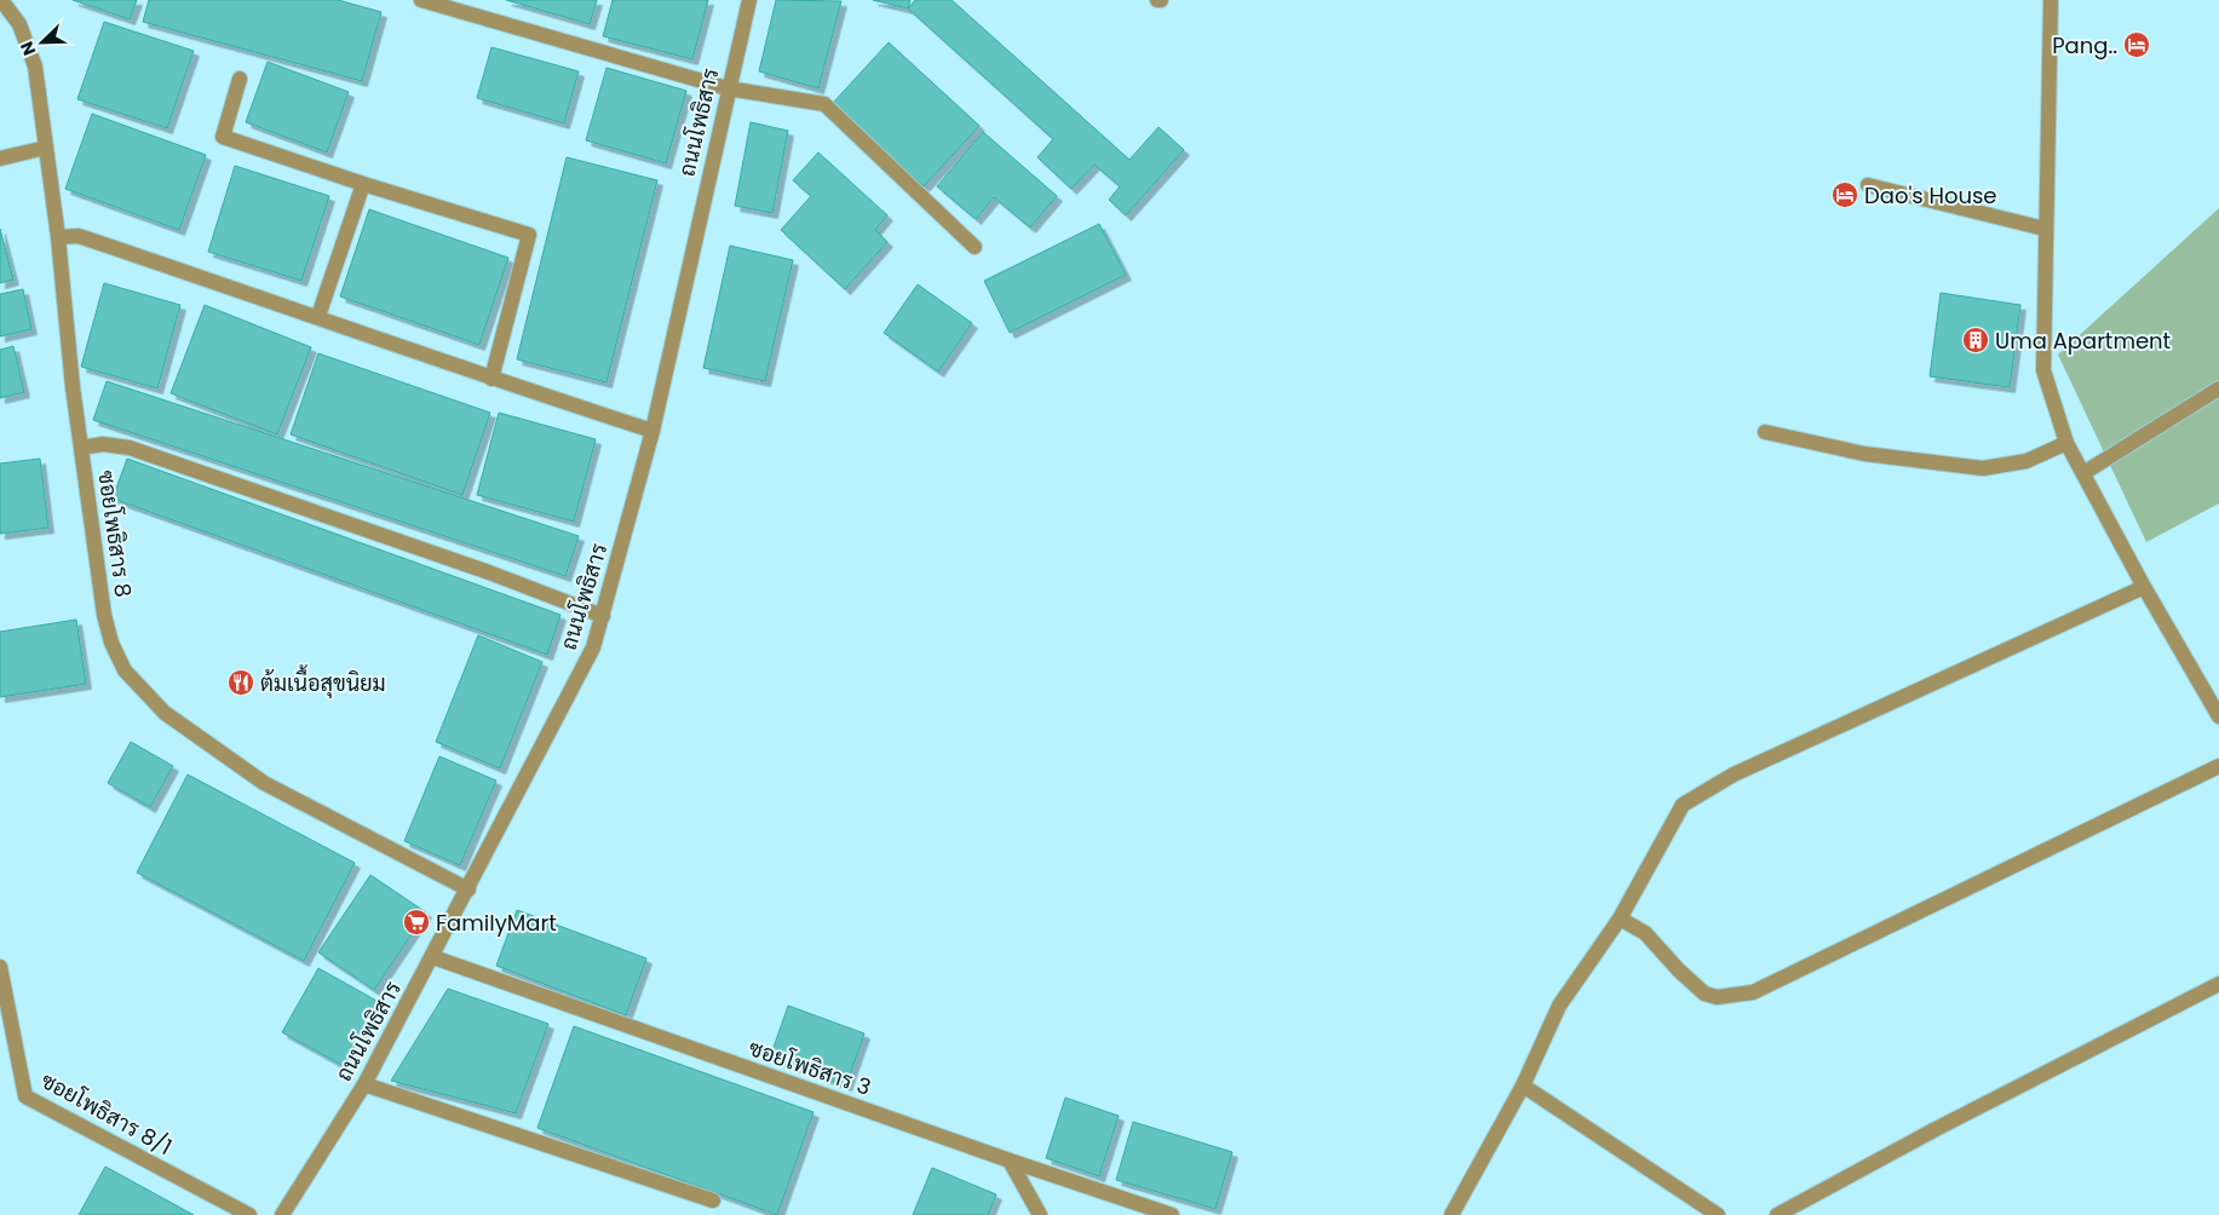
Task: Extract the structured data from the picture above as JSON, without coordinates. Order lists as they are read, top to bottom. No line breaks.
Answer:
{"streets":{"street":["ถนนโพธิสาร","ซอยโพธิสาร 8","ซอยโพธิสาร 3","ซอยโพธิสาร 8/1"]},"crossings":[["ถนนโพธิสาร","ซอยโพธิสาร 8"],["ถนนโพธิสาร","ซอยโพธิสาร 3"]],"places":{"hotel":["Pang..","Dao's House"],"building":["Uma Apartment"],"restaurant":["ต้มเนื้อสุขนิยม"],"supermarket":["FamilyMart"]},"north":"bottom left"}
